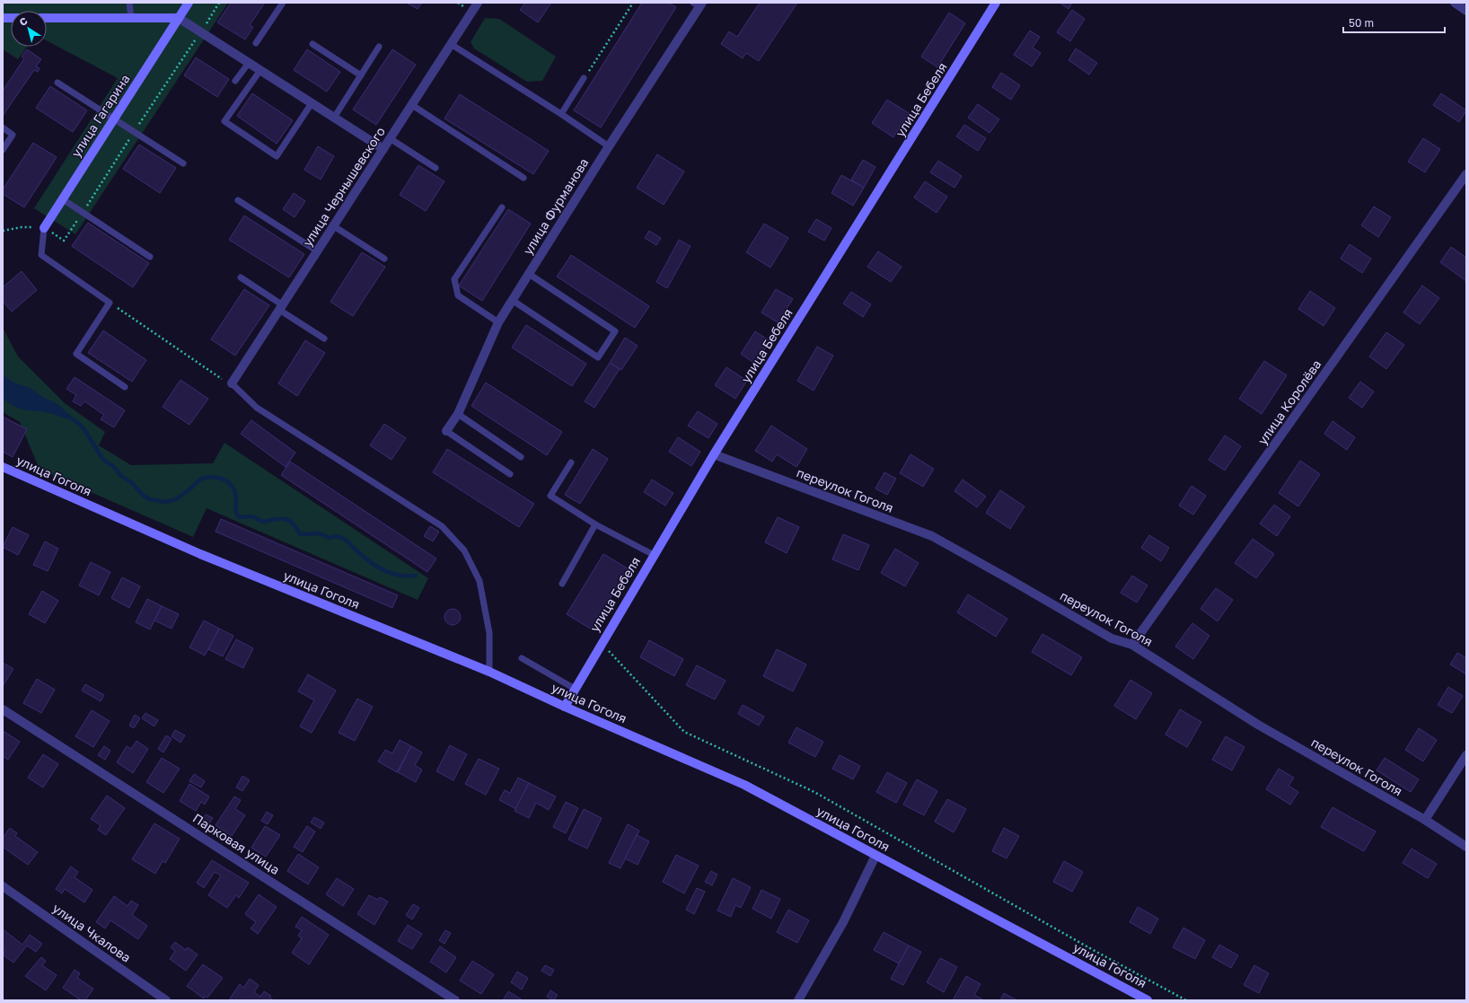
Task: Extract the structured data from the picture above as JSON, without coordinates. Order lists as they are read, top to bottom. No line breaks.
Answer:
{"streets":{"main road":["улица Бебеля","улица Гагарина","улица Гоголя"],"street":["улица Чернышевского","улица Фурманова","улица Королёва","переулок Гоголя","Парковая улица","улица Чкалова"]},"crossings":[["улица Бебеля","улица Гоголя"],["улица Бебеля","переулок Гоголя"],["улица Королёва","переулок Гоголя"]],"scale_bar":"50 m","north":"top left"}
